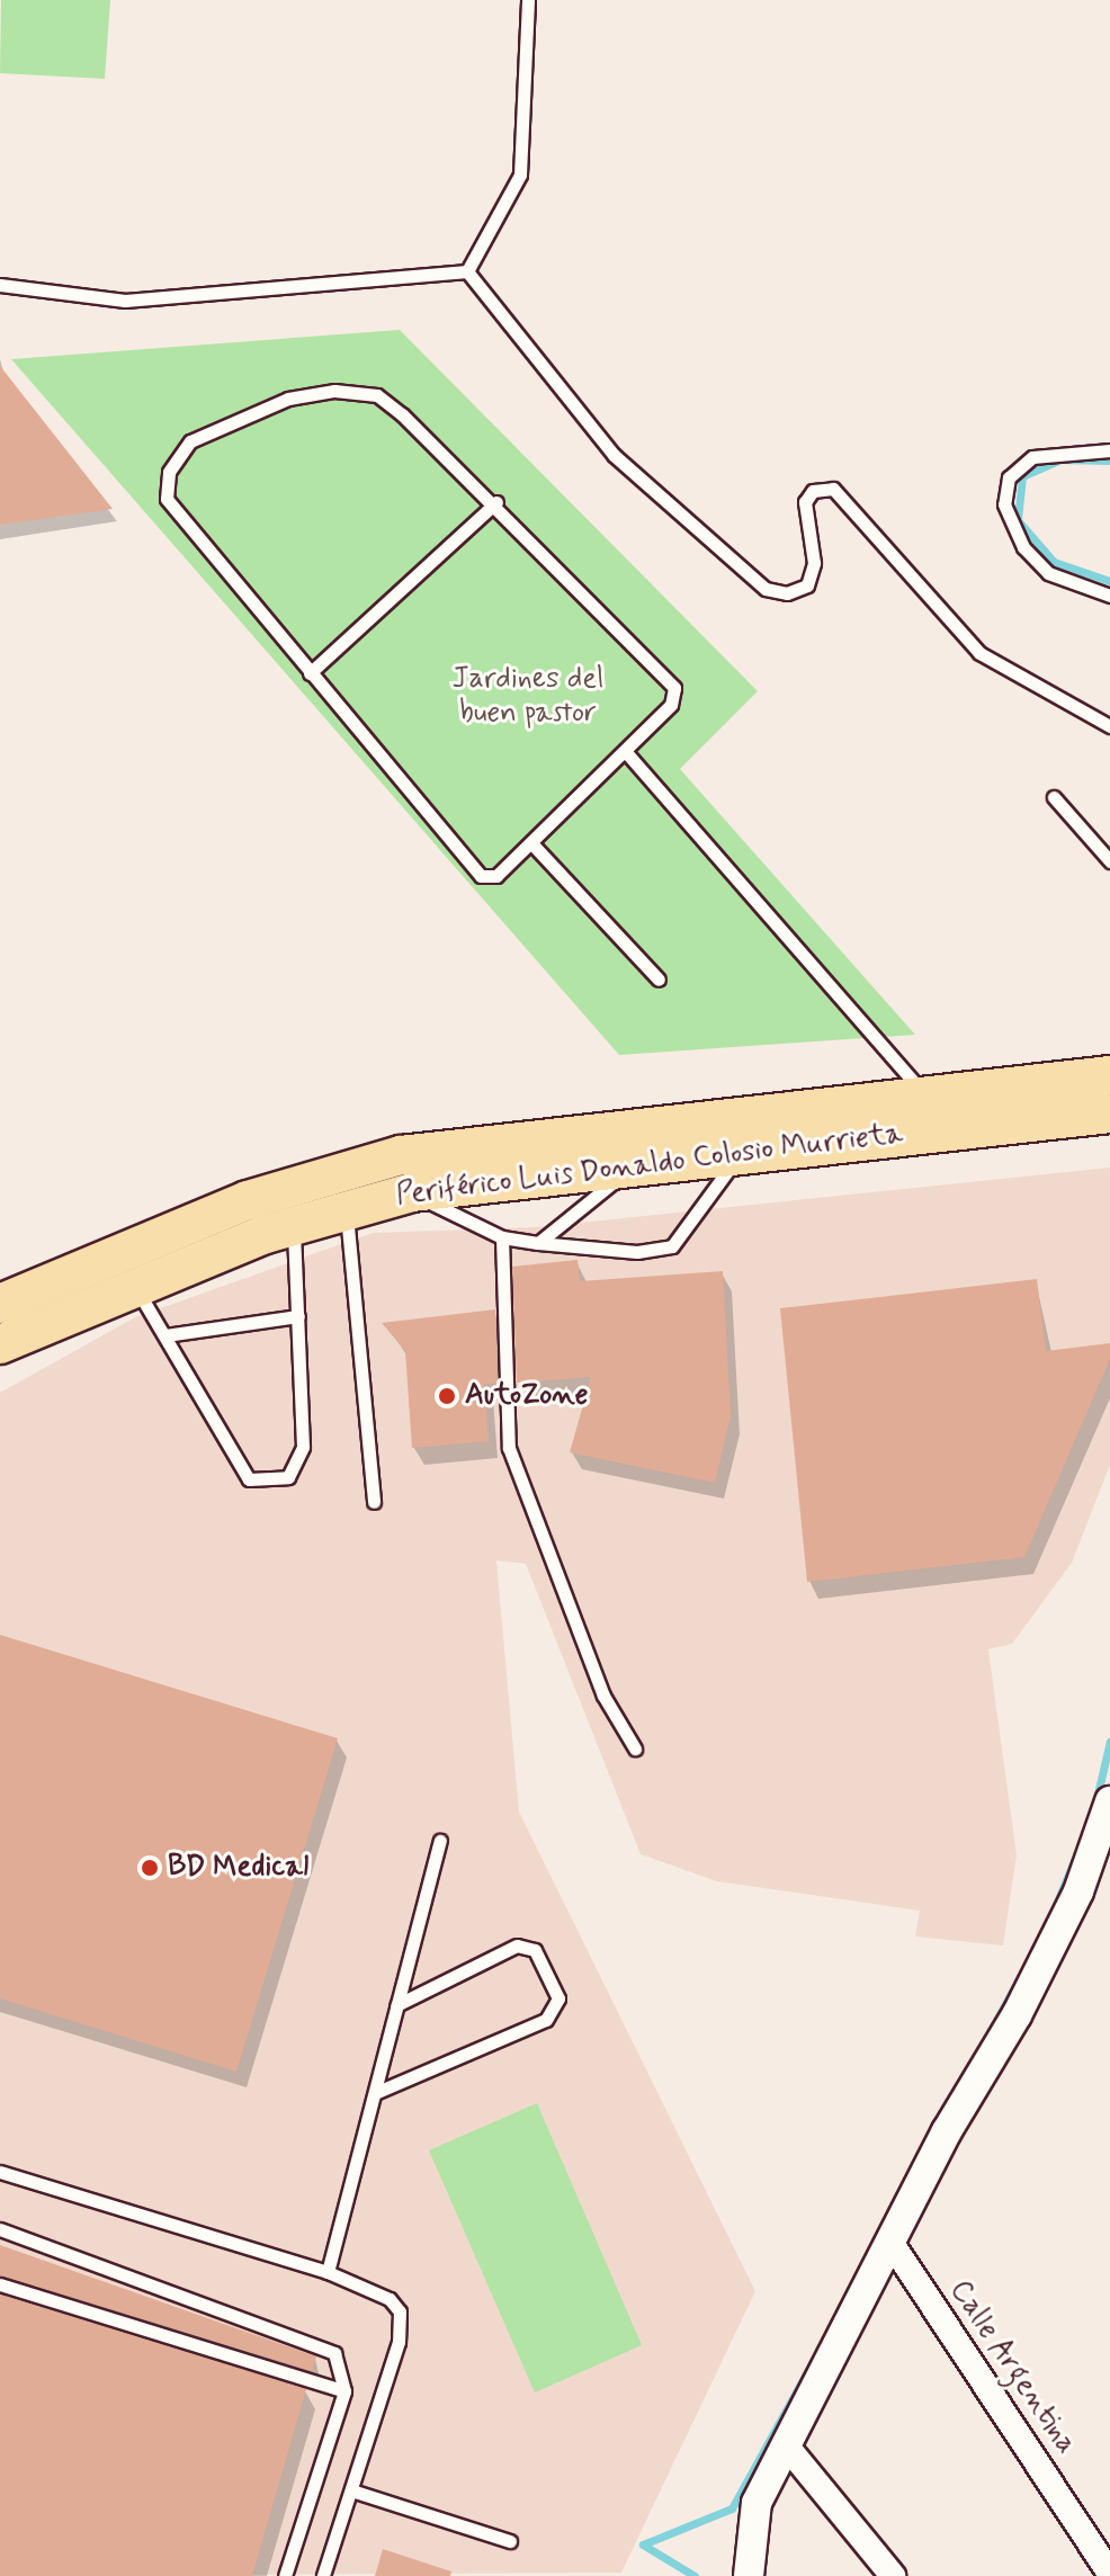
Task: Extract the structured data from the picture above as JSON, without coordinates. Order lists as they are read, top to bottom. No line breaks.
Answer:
{"streets":{"main road":["Periférico Luis Donaldo Colosio Murrieta"],"street":["Calle Argentina"]},"parks":["Jardines del buen pastor"],"places":["AutoZone","BD Medical"]}
